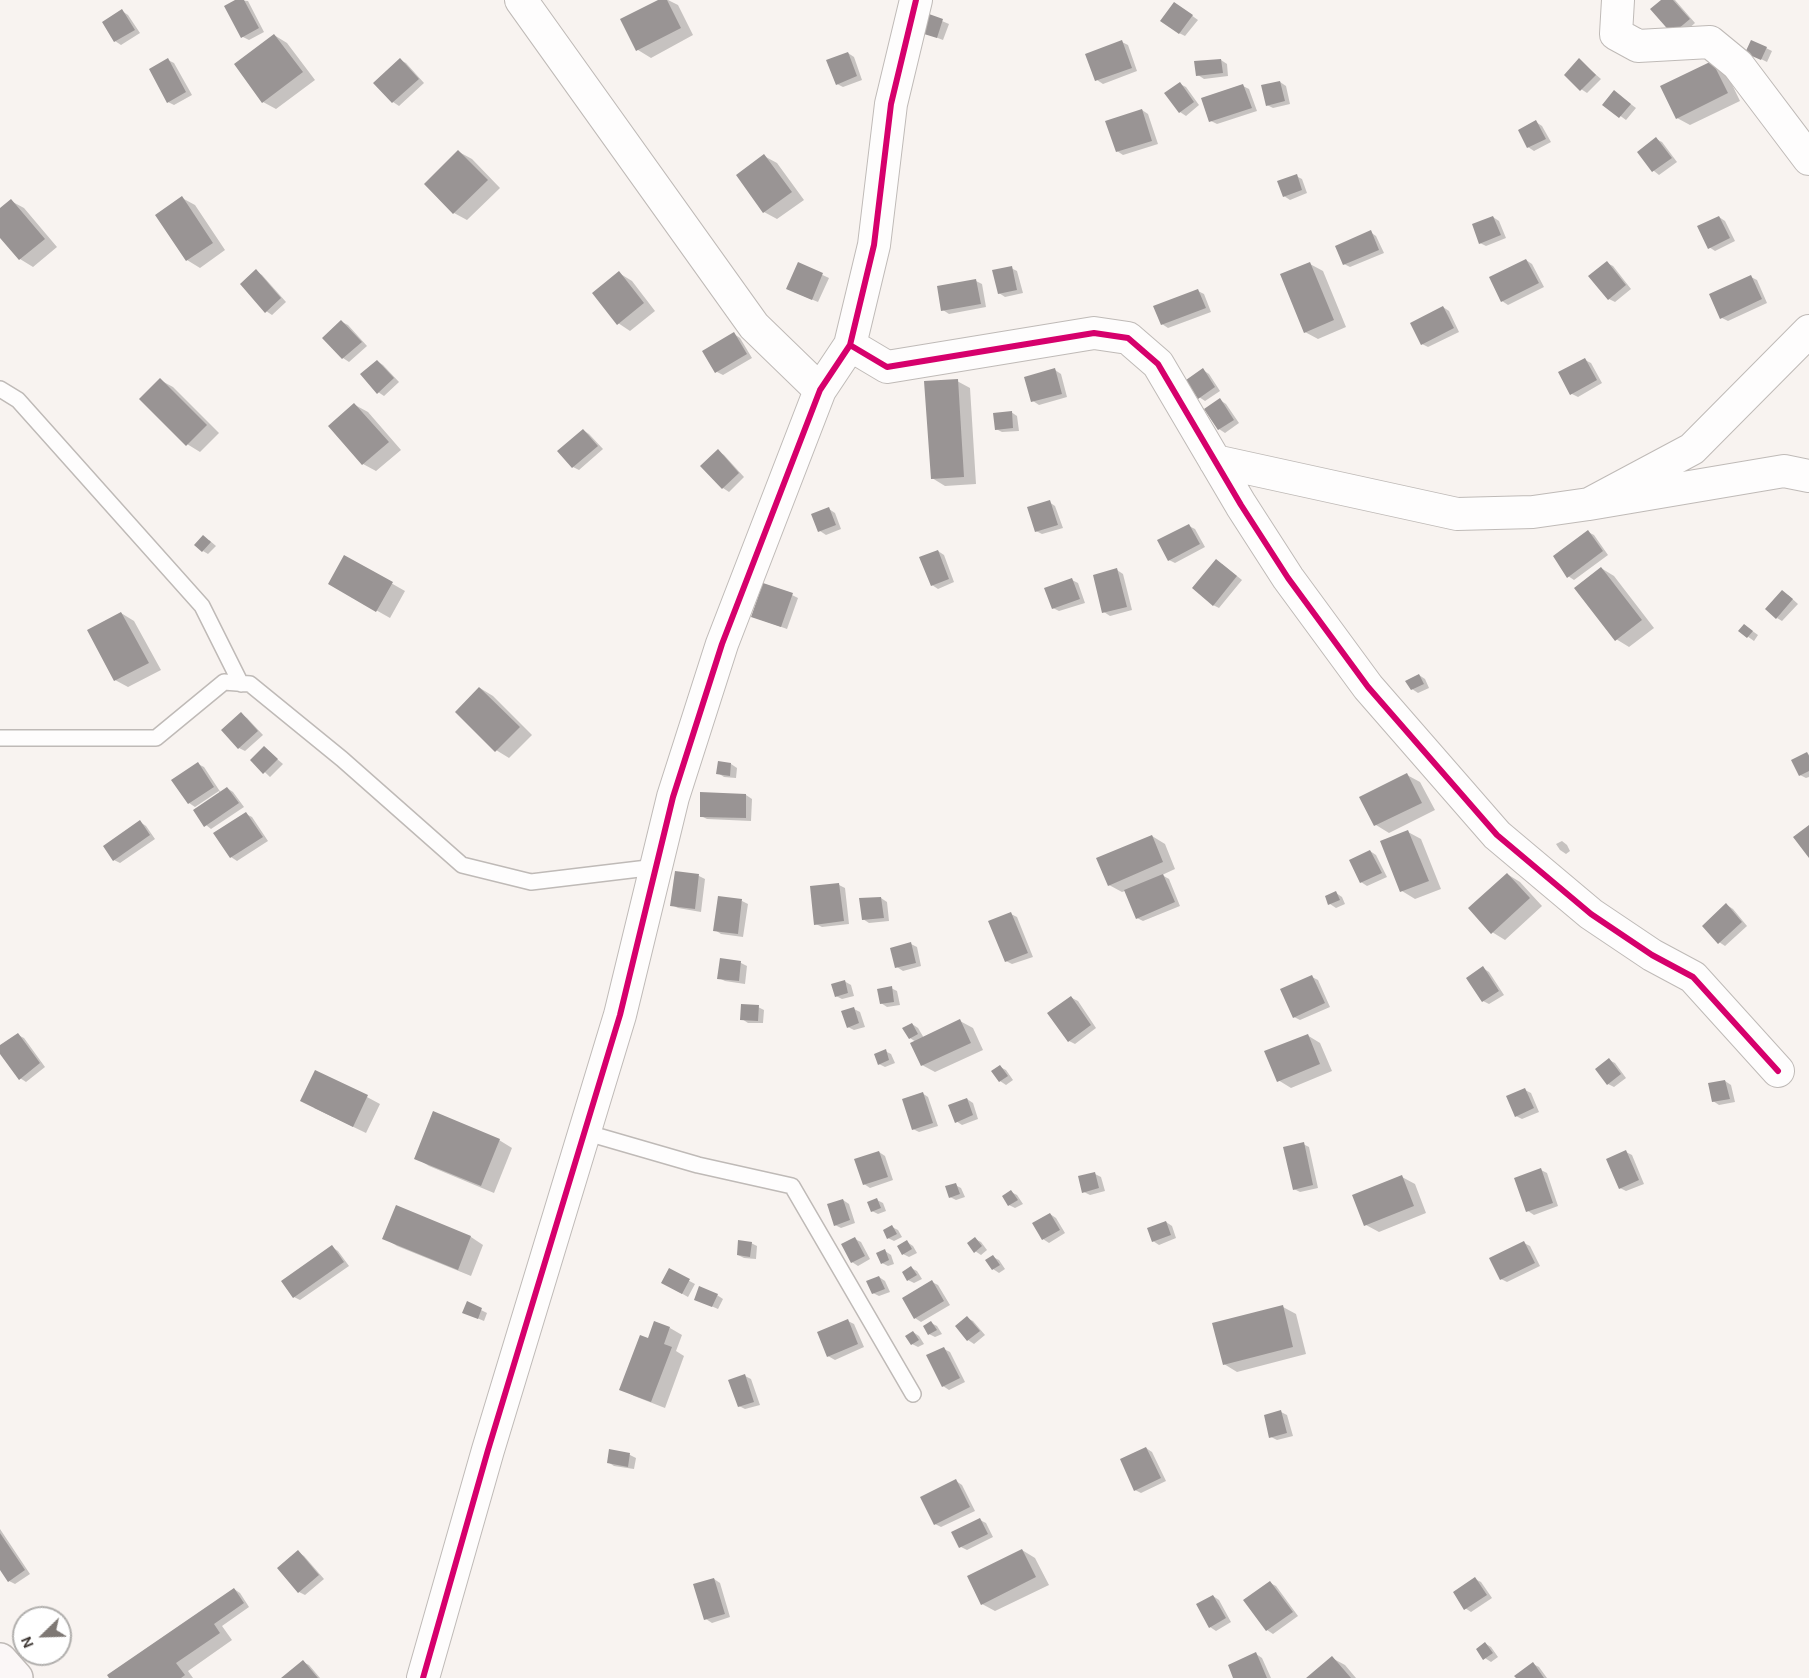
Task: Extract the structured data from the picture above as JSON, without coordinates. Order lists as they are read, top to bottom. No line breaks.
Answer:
{"north":"bottom left"}
